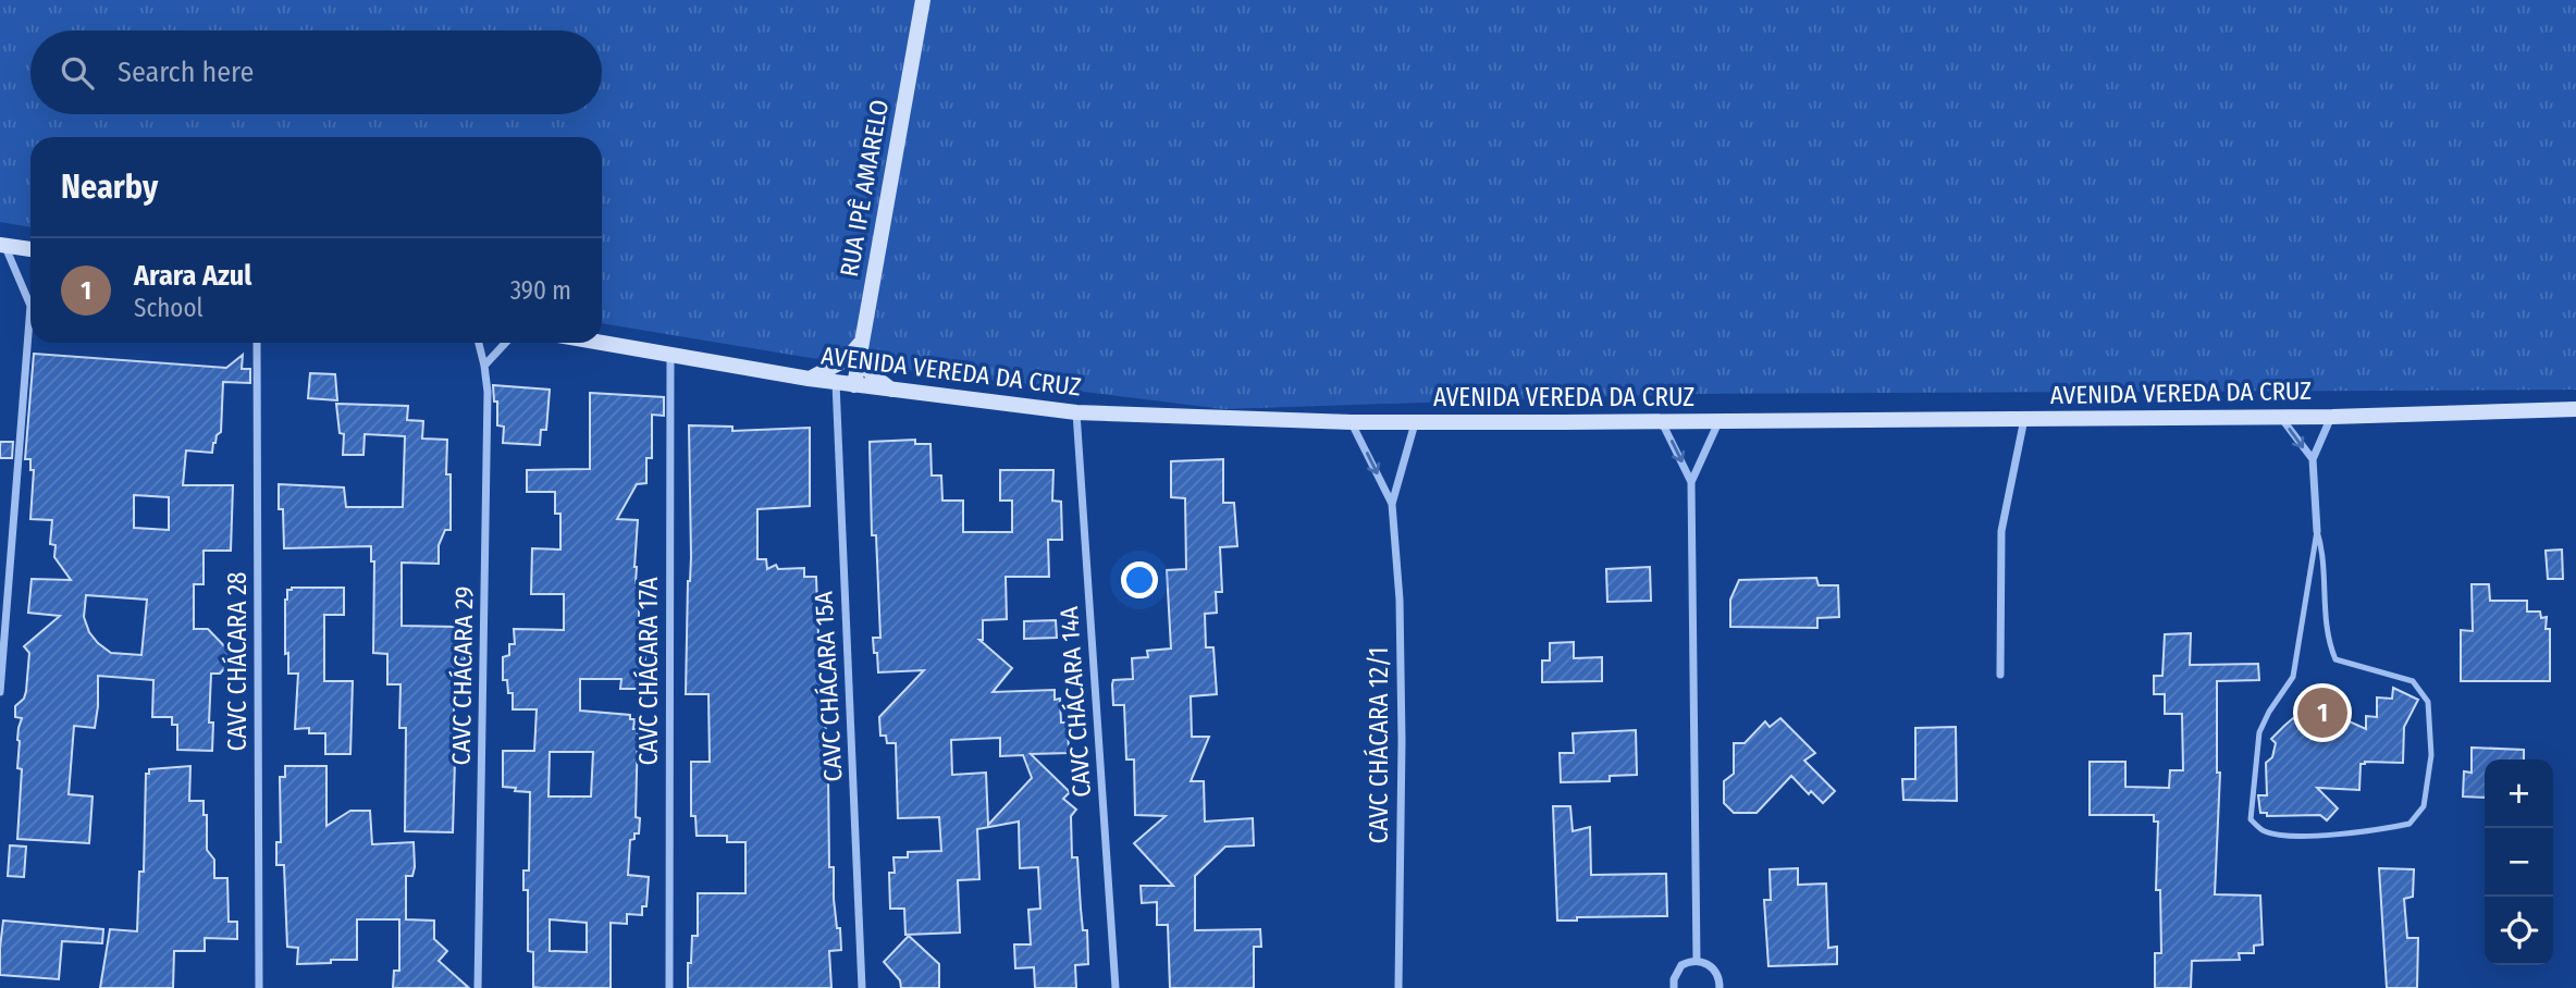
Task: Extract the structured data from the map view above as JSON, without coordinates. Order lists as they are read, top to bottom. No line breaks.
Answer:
{"streets":{"street":["RUA IPÊ AMARELO","AVENIDA VEREDA DA CRUZ","CAVC CHÁCARA 28","CAVC CHÁCARA 17A","CAVC CHÁCARA 29","CAVC CHÁCARA 15A","CAVC CHÁCARA 14A","CAVC CHÁCARA 12/1"]},"crossings":[["RUA IPÊ AMARELO","AVENIDA VEREDA DA CRUZ"],["AVENIDA VEREDA DA CRUZ","CAVC CHÁCARA 17A"],["AVENIDA VEREDA DA CRUZ","CAVC CHÁCARA 15A"],["AVENIDA VEREDA DA CRUZ","CAVC CHÁCARA 14A"],["AVENIDA VEREDA DA CRUZ","CAVC CHÁCARA 12/1"]],"page":{"search":"Search here","heading":"Nearby","list":[{"mark":"1","name":"Arara Azul","note":"School","value":"390 m"}],"pins":"1","map_buttons":["+","−"]}}
